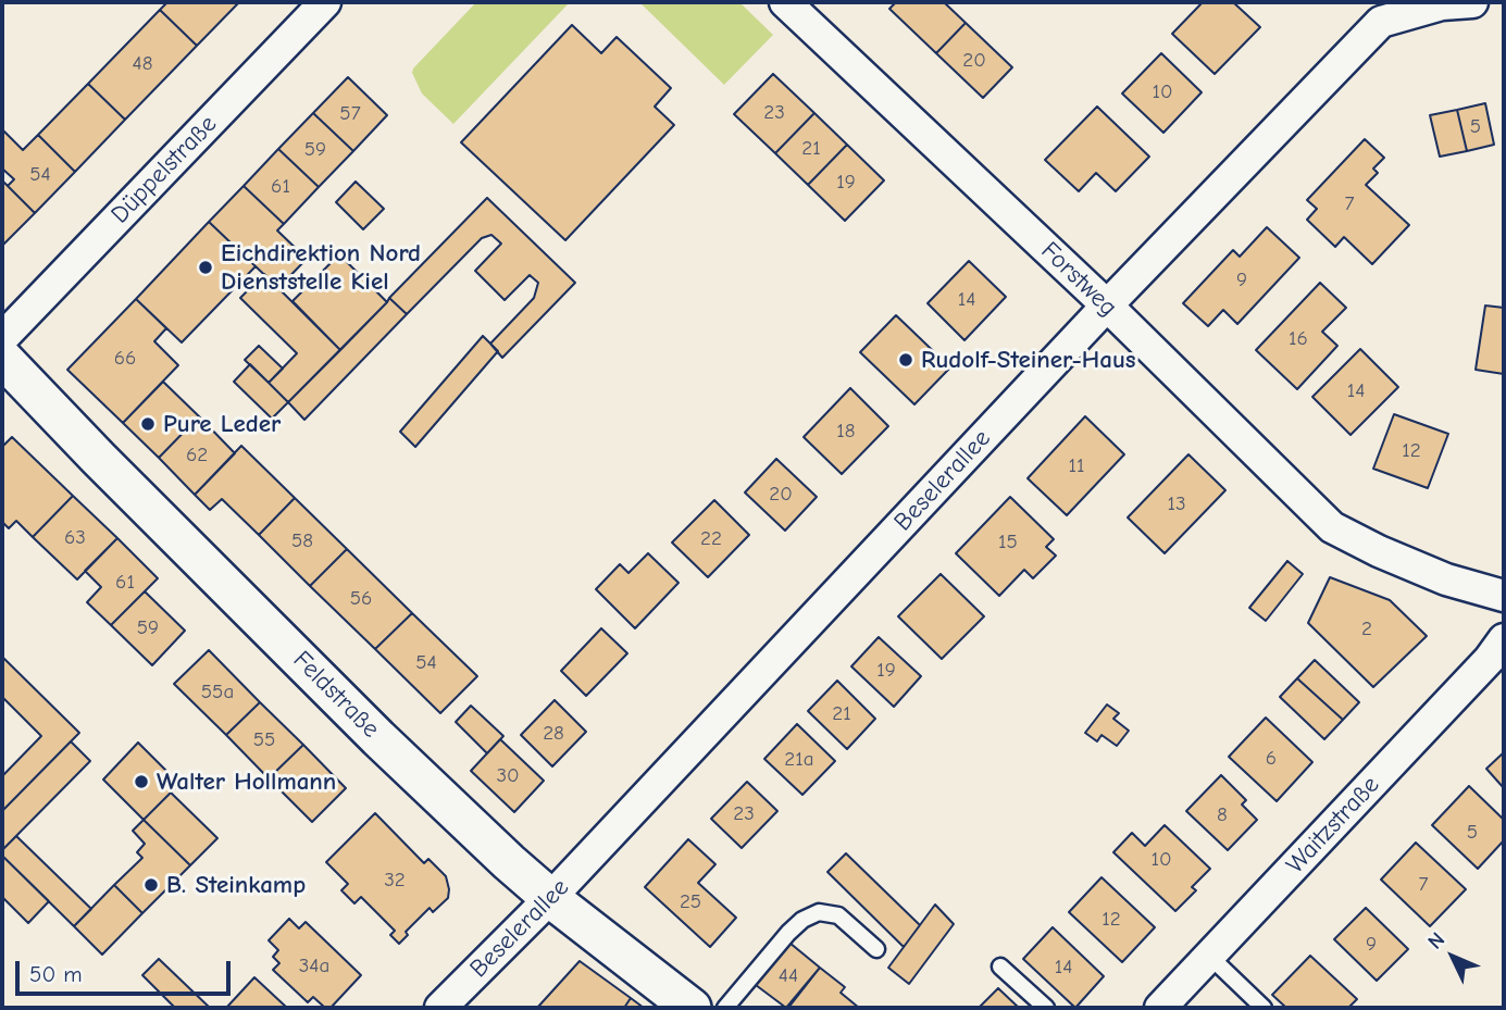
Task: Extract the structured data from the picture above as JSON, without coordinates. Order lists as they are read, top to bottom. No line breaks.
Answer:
{"streets":{"street":["Düppelstraße","Forstweg","Beselerallee","Feldstraße","Waitzstraße"]},"crossings":[["Forstweg","Beselerallee"],["Beselerallee","Feldstraße"]],"places":["Eichdirektion Nord Dienststelle Kiel","Rudolf-Steiner-Haus","Pure Leder","Walter Hollmann","B. Steinkamp"],"house_numbers":["20","48","10","23","57","5","21","59","54","19","61","7","9","14","16","66","14","18","12","62","11","20","13","63","22","58","15","61","56","59","2","54","19","55a","21","28","55","6","21a","30","23","8","5","10","32","7","25","12","9","34a","14","44"],"scale_bar":"50 m","north":"top left"}
